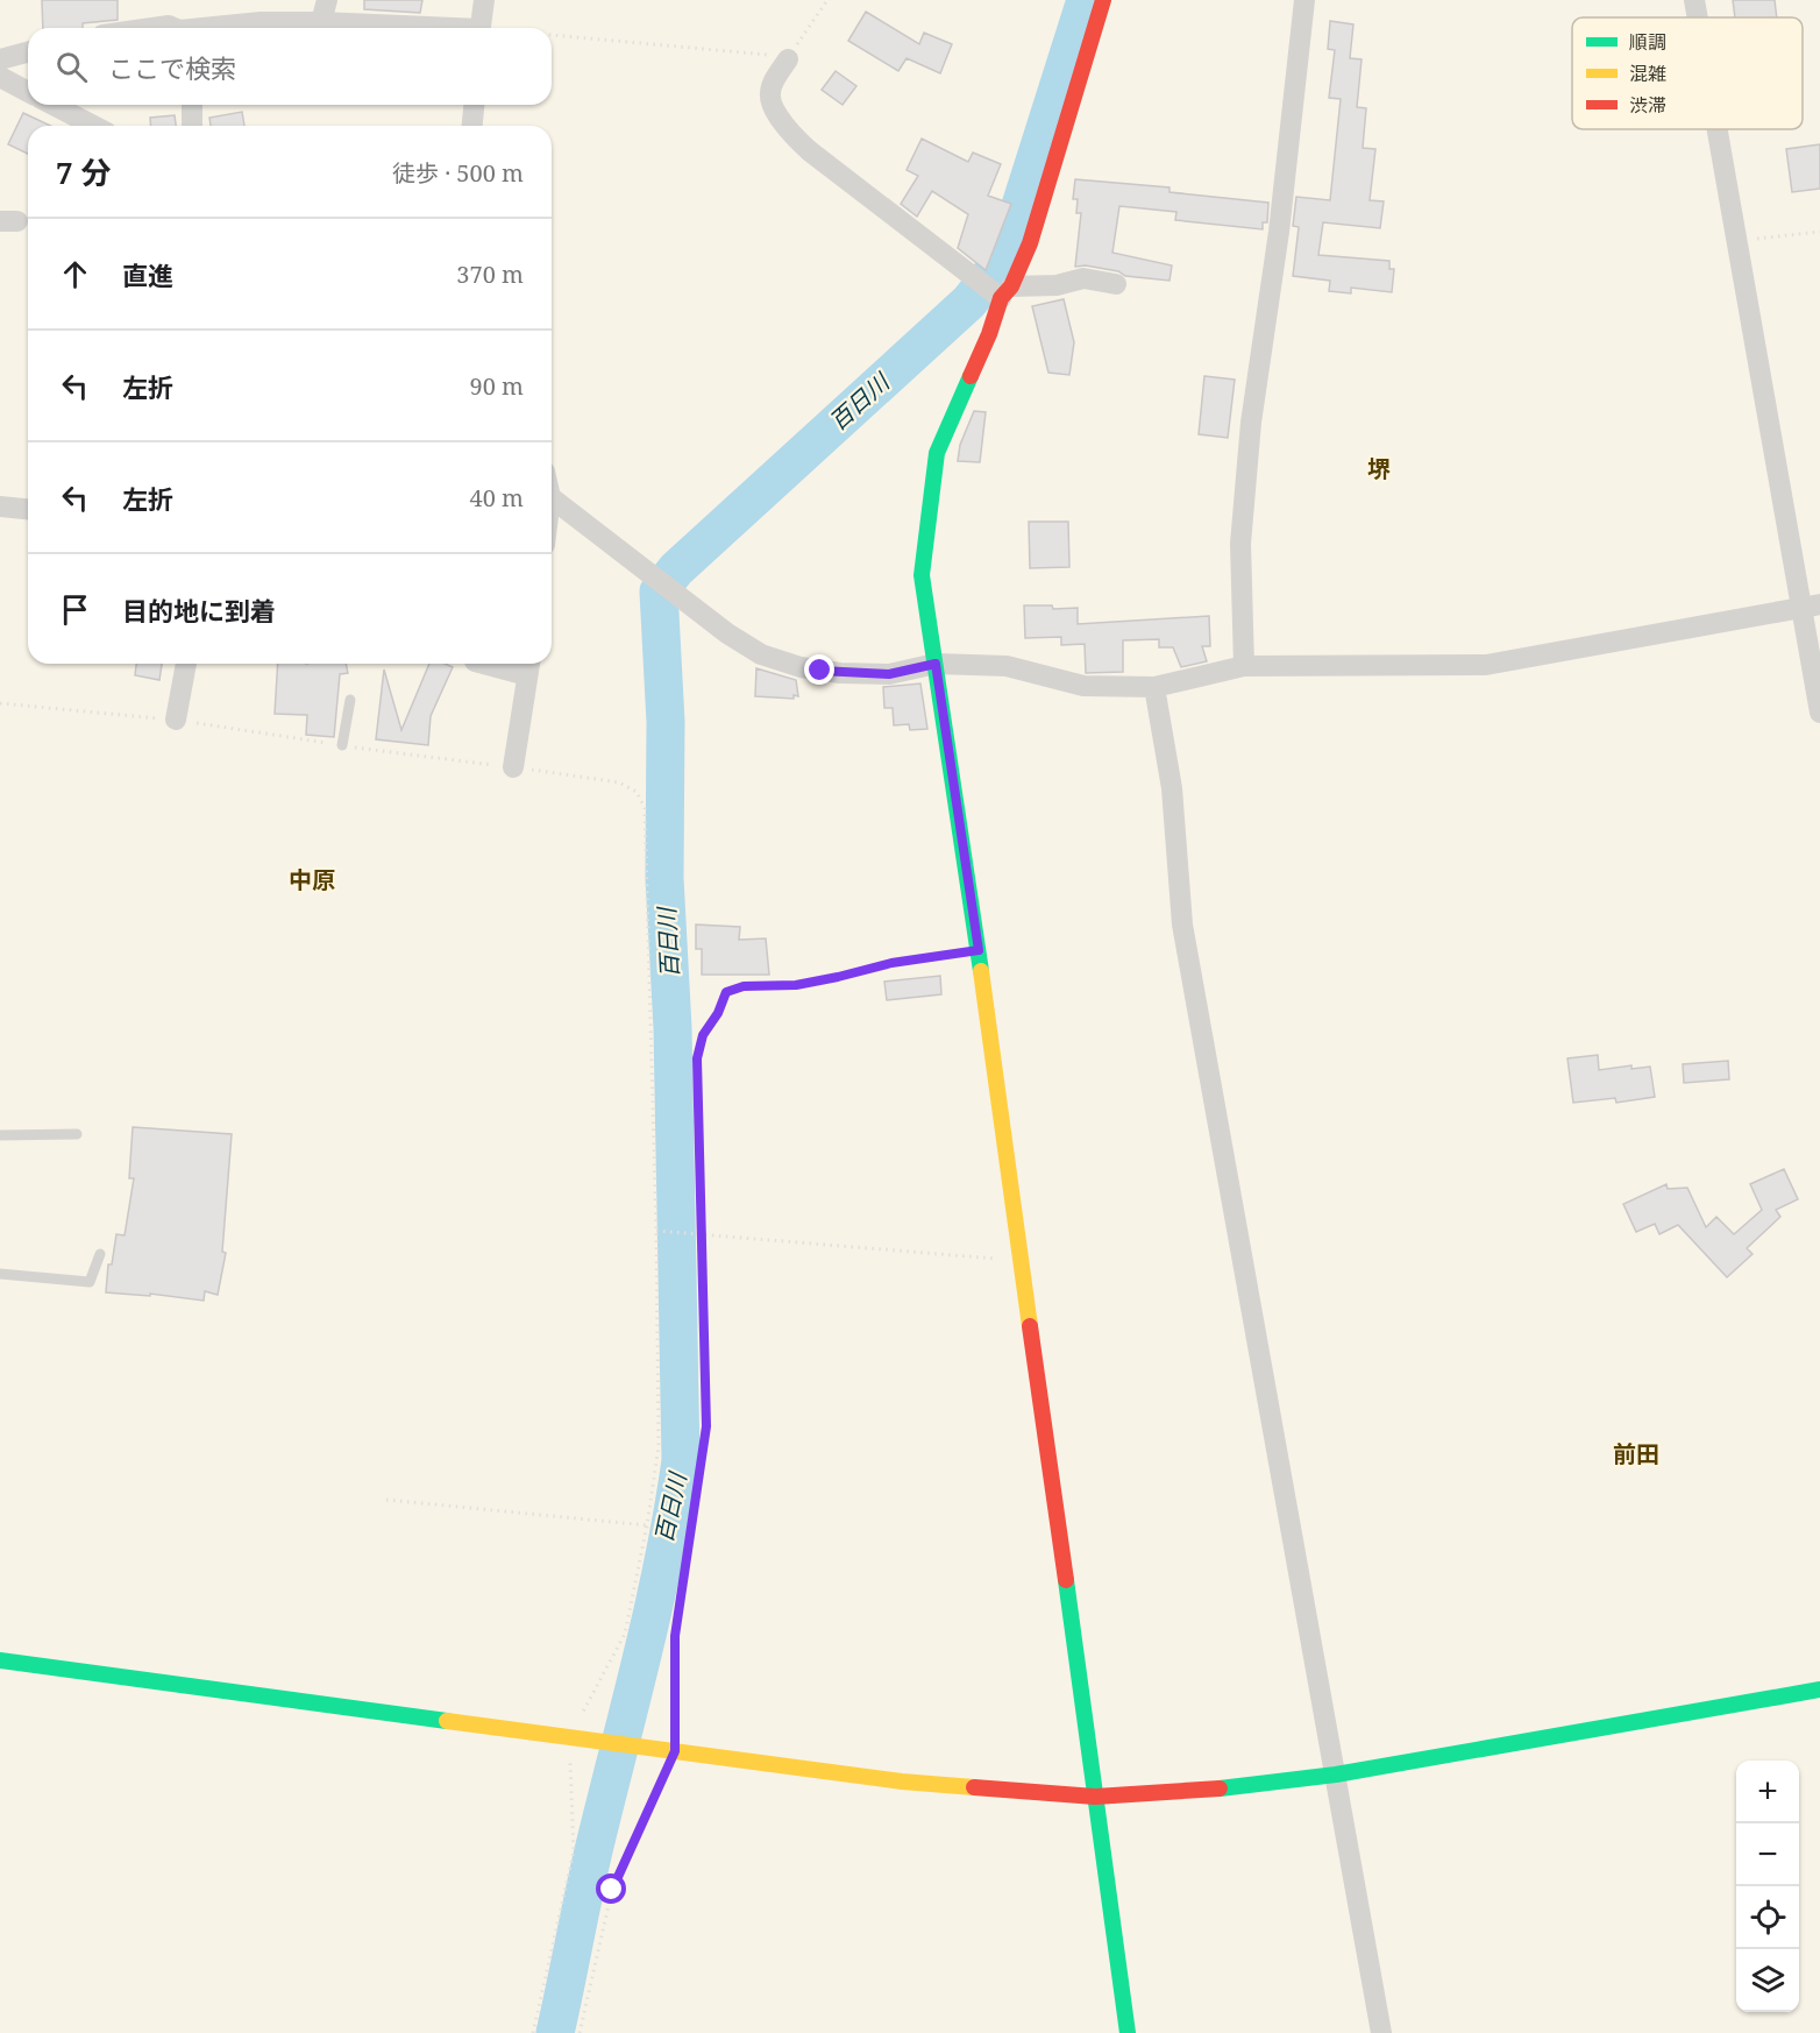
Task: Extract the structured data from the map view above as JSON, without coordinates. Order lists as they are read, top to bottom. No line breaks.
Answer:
{"districts":["堺","中原","前田"],"water":["百日川"],"legend":["順調","混雑","渋滞"],"page":{"search":"ここで検索","heading":["7 分","徒歩 · 500 m"],"list":[["直進","370 m"],["左折","90 m"],["左折","40 m"],"目的地に到着"],"map_buttons":["+","−"]}}
